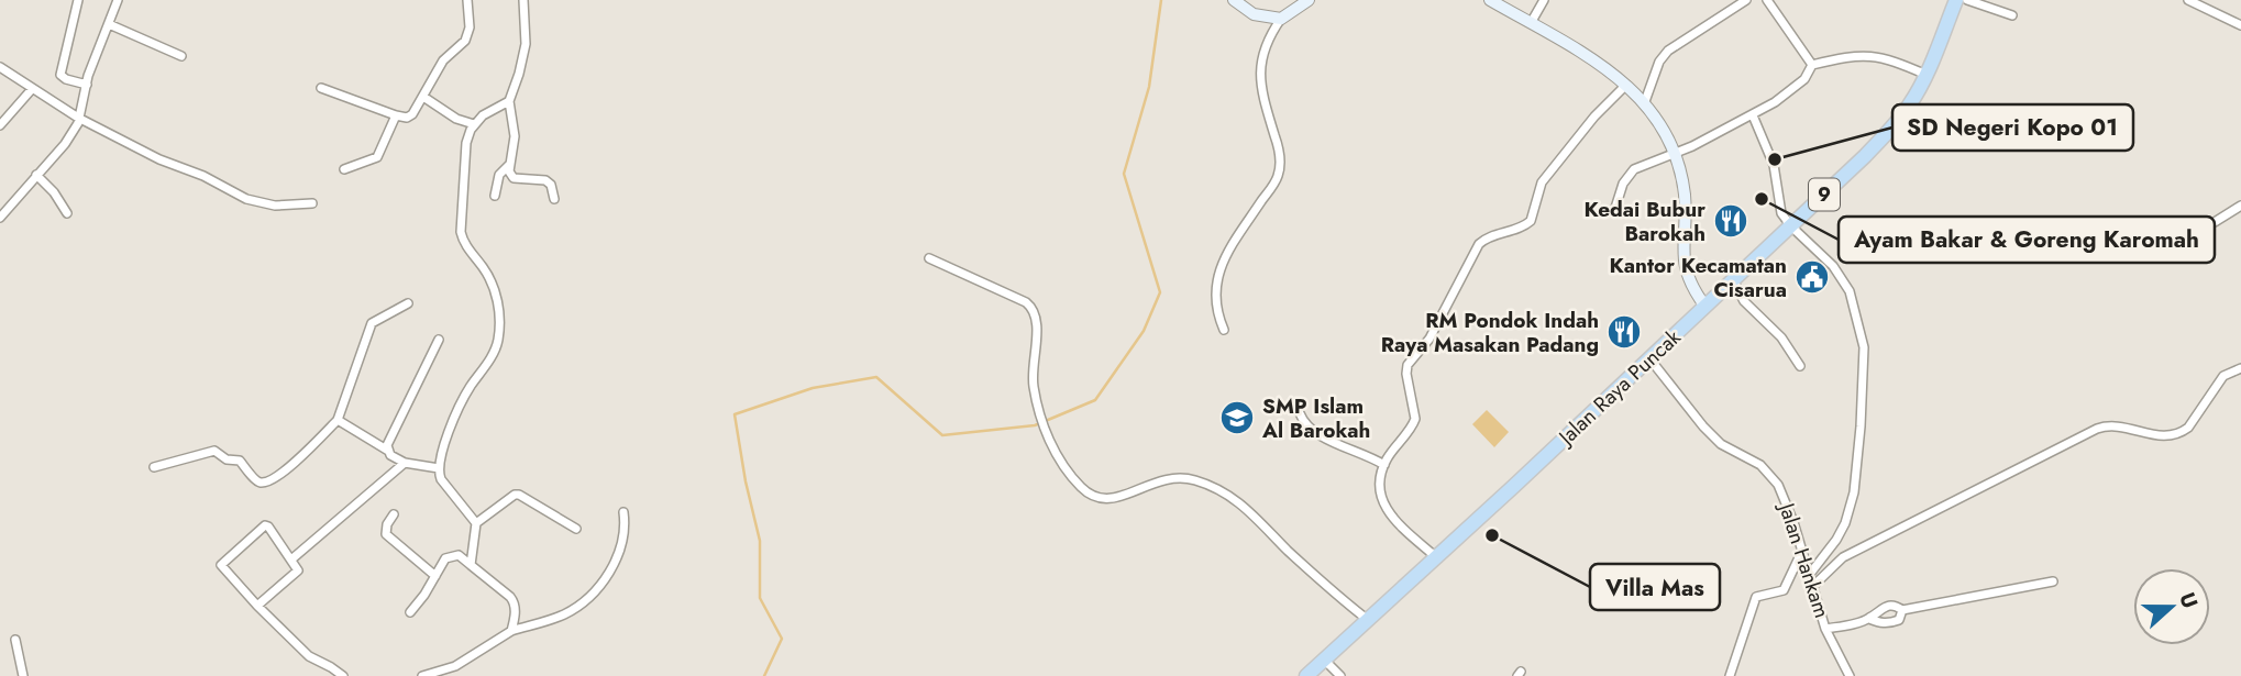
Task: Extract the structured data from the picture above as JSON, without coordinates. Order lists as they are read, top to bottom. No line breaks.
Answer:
{"streets":{"highway":["9","Jalan Raya Puncak"],"street":["Jalan Hankam"]},"crossings":[["Jalan Raya Puncak","Jalan Hankam"]],"places":{"other":["SD Negeri Kopo 01","Ayam Bakar & Goreng Karomah","Villa Mas"],"restaurant":["Kedai Bubur Barokah","RM Pondok Indah Raya Masakan Padang"],"public building":["Kantor Kecamatan Cisarua"],"school or university":["SMP Islam Al Barokah"]},"north":"right"}
